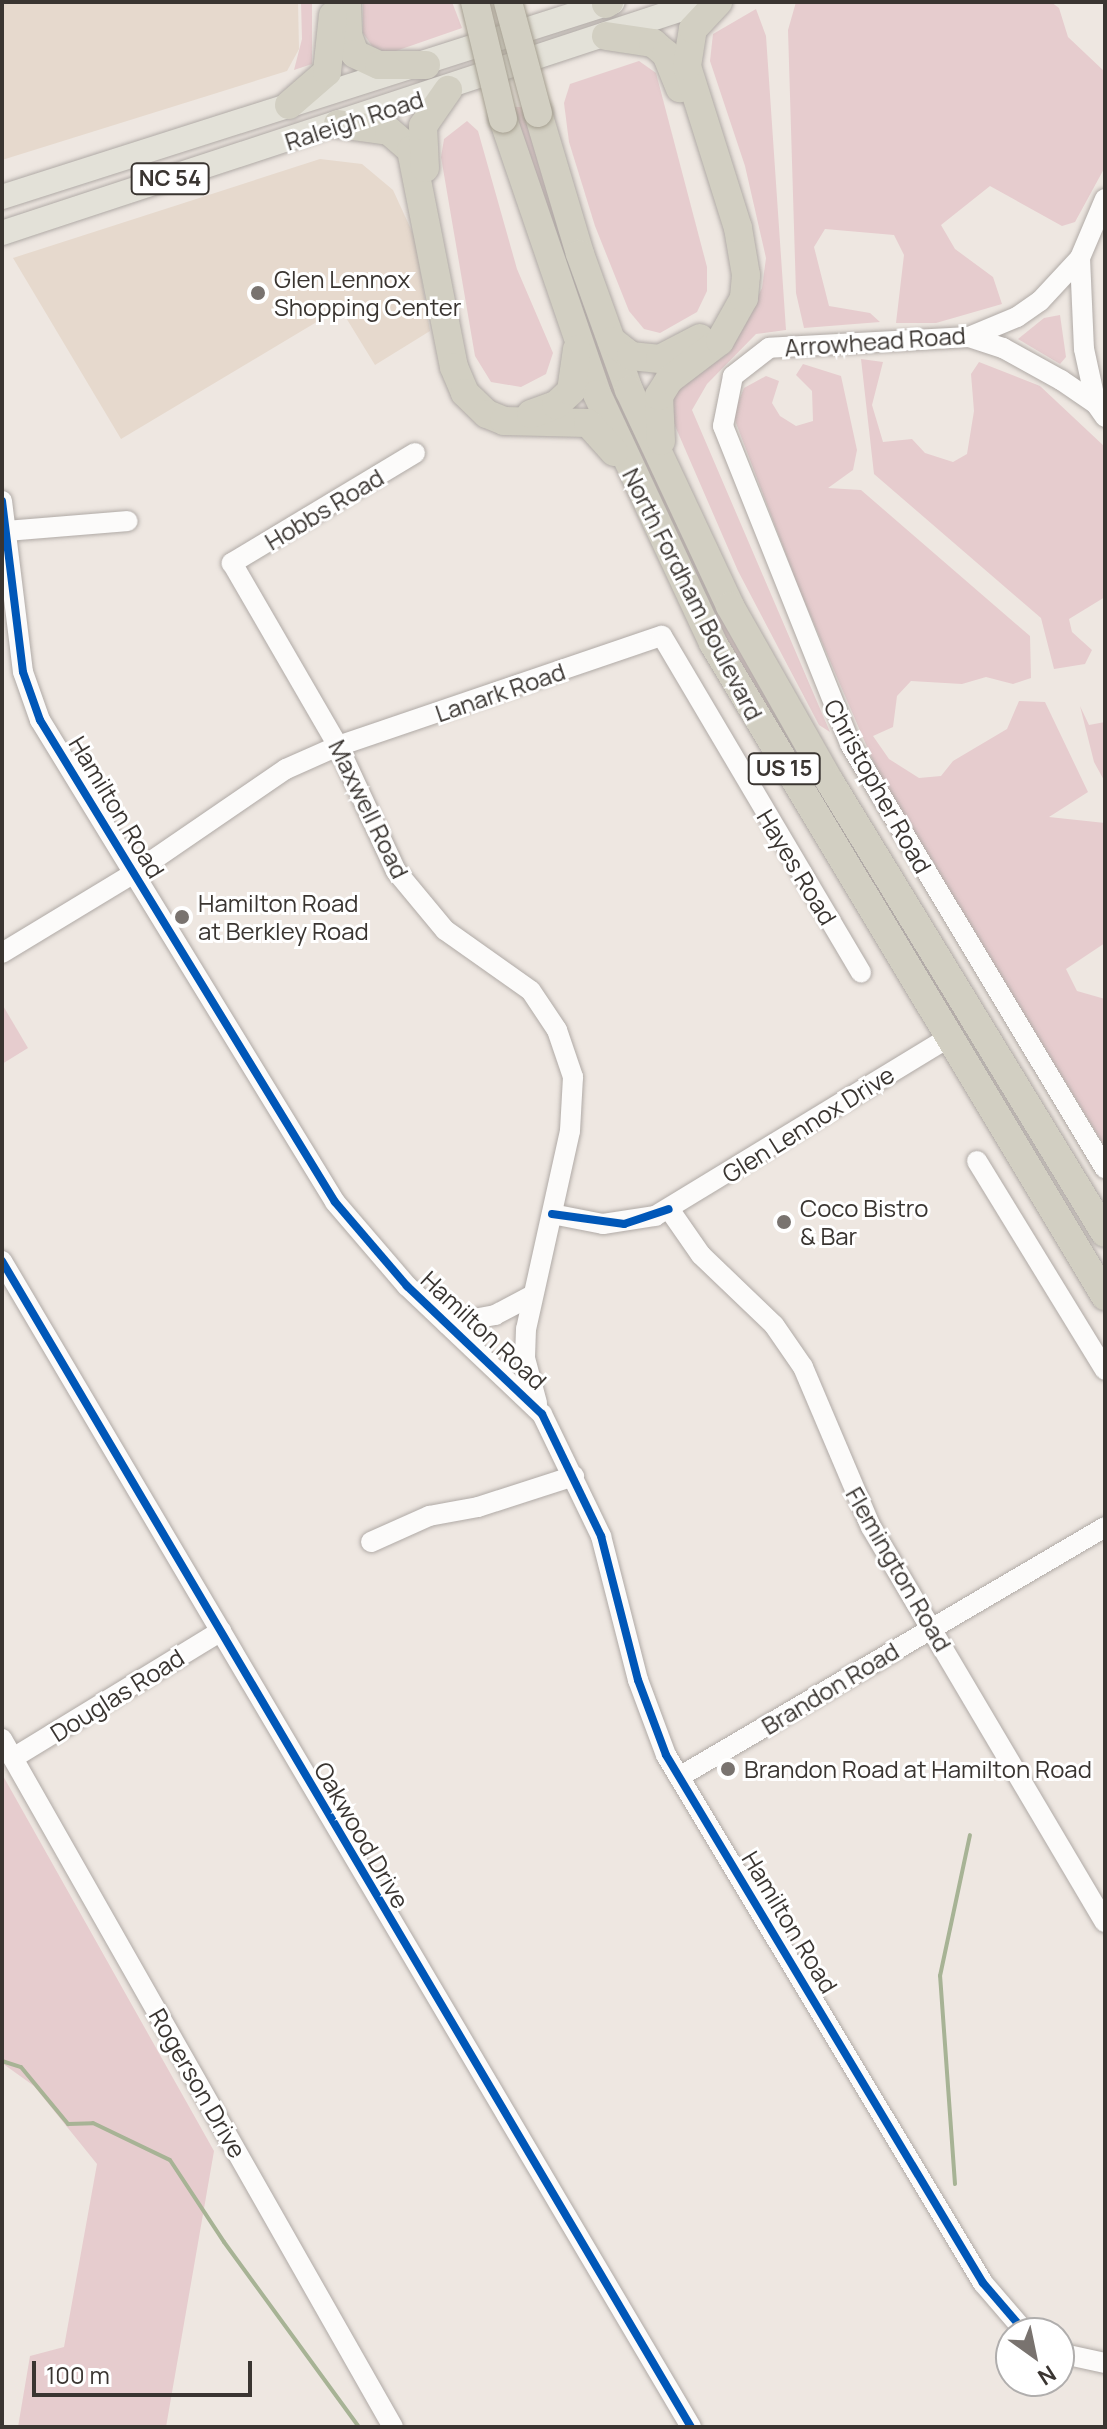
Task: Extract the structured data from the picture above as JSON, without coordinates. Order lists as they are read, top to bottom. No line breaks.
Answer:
{"streets":{"highway":["NC 54","North Fordham Boulevard","US 15"],"main road":["Raleigh Road"],"street":["Arrowhead Road","Hobbs Road","Lanark Road","Christopher Road","Hamilton Road","Maxwell Road","Hayes Road","Glen Lennox Drive","Flemington Road","Brandon Road","Douglas Road","Oakwood Drive","Rogerson Drive"]},"crossings":[["Raleigh Road","NC 54"],["NC 54","North Fordham Boulevard"],["Arrowhead Road","Christopher Road"],["Hobbs Road","Maxwell Road"],["North Fordham Boulevard","Glen Lennox Drive"],["Lanark Road","Hamilton Road"],["Lanark Road","Maxwell Road"],["Lanark Road","Hayes Road"],["Hamilton Road","Maxwell Road"],["Hamilton Road","Brandon Road"],["Glen Lennox Drive","Flemington Road"],["Flemington Road","Brandon Road"],["Douglas Road","Oakwood Drive"],["Douglas Road","Rogerson Drive"]],"places":["Glen Lennox Shopping Center","Hamilton Road at Berkley Road","Coco Bistro & Bar","Brandon Road at Hamilton Road"],"scale_bar":"100 m","north":"bottom right"}
